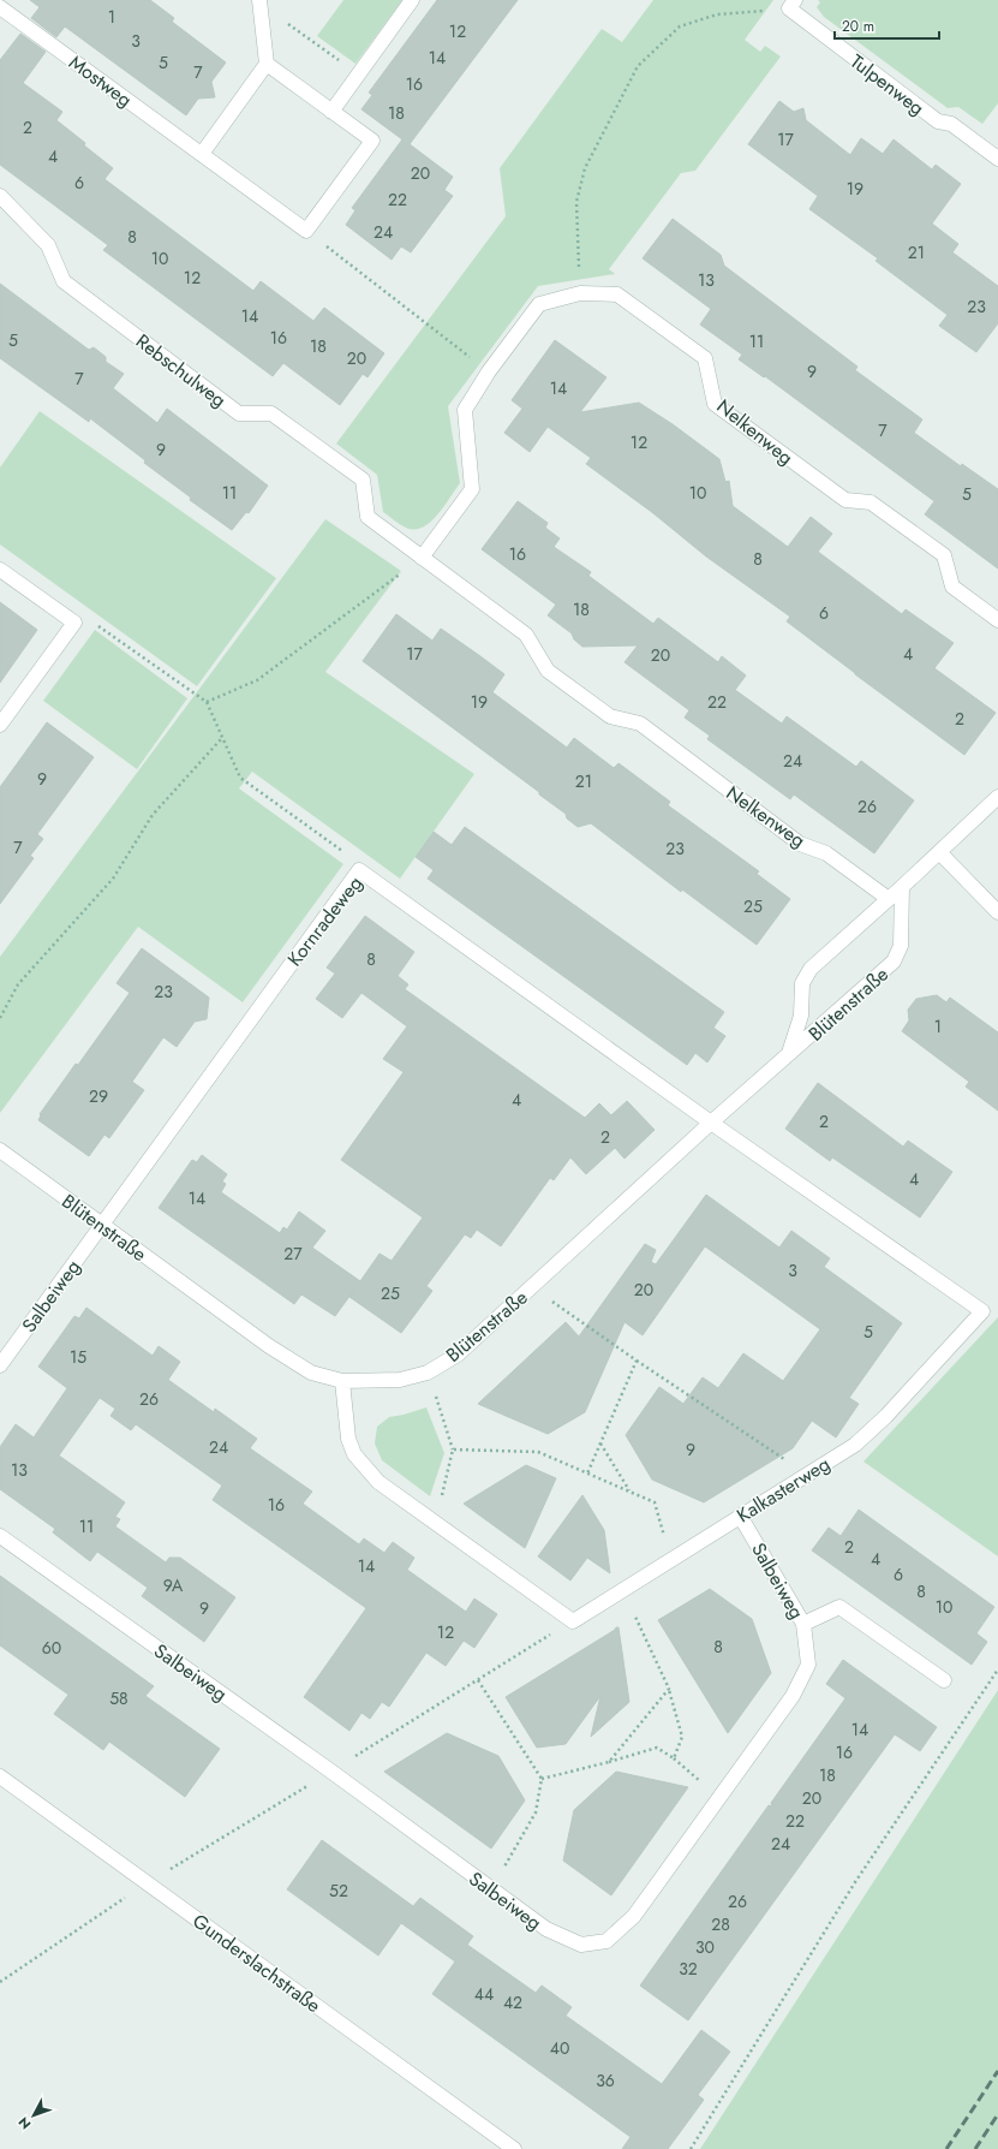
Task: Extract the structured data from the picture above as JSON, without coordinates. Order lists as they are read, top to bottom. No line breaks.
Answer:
{"streets":{"street":["Mostweg","Tulpenweg","Rebschulweg","Nelkenweg","Kornradeweg","Blütenstraße","Salbeiweg","Kalkasterweg","Gunderslachstraße"]},"crossings":[["Rebschulweg","Nelkenweg"],["Nelkenweg","Blütenstraße"],["Kornradeweg","Blütenstraße"],["Kornradeweg","Salbeiweg"],["Kornradeweg","Kalkasterweg"],["Blütenstraße","Salbeiweg"],["Blütenstraße","Kalkasterweg"],["Salbeiweg","Kalkasterweg"]],"house_numbers":["1","12","3","14","5","7","16","18","2","17","4","20","6","19","22","24","8","21","10","12","13","23","14","16","5","11","18","20","9","7","14","7","12","9","11","10","5","16","8","18","6","17","4","20","19","22","2","24","9","21","26","7","23","25","8","23","1","29","4","2","2","4","14","27","3","20","25","5","15","26","24","9","13","16","11","2","4","14","6","9A","8","10","9","12","8","60","58","14","16","18","20","22","24","52","26","28","30","32","44","42","40","36"],"scale_bar":"20 m","north":"bottom left"}
